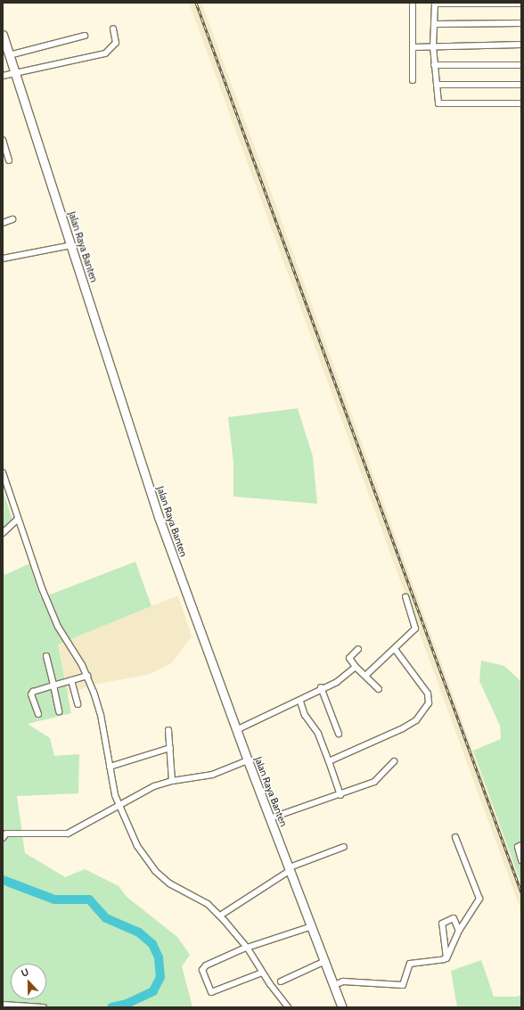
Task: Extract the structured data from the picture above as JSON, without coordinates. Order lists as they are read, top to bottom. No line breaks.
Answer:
{"streets":{"main road":["Jalan Raya Banten"]},"north":"top"}
